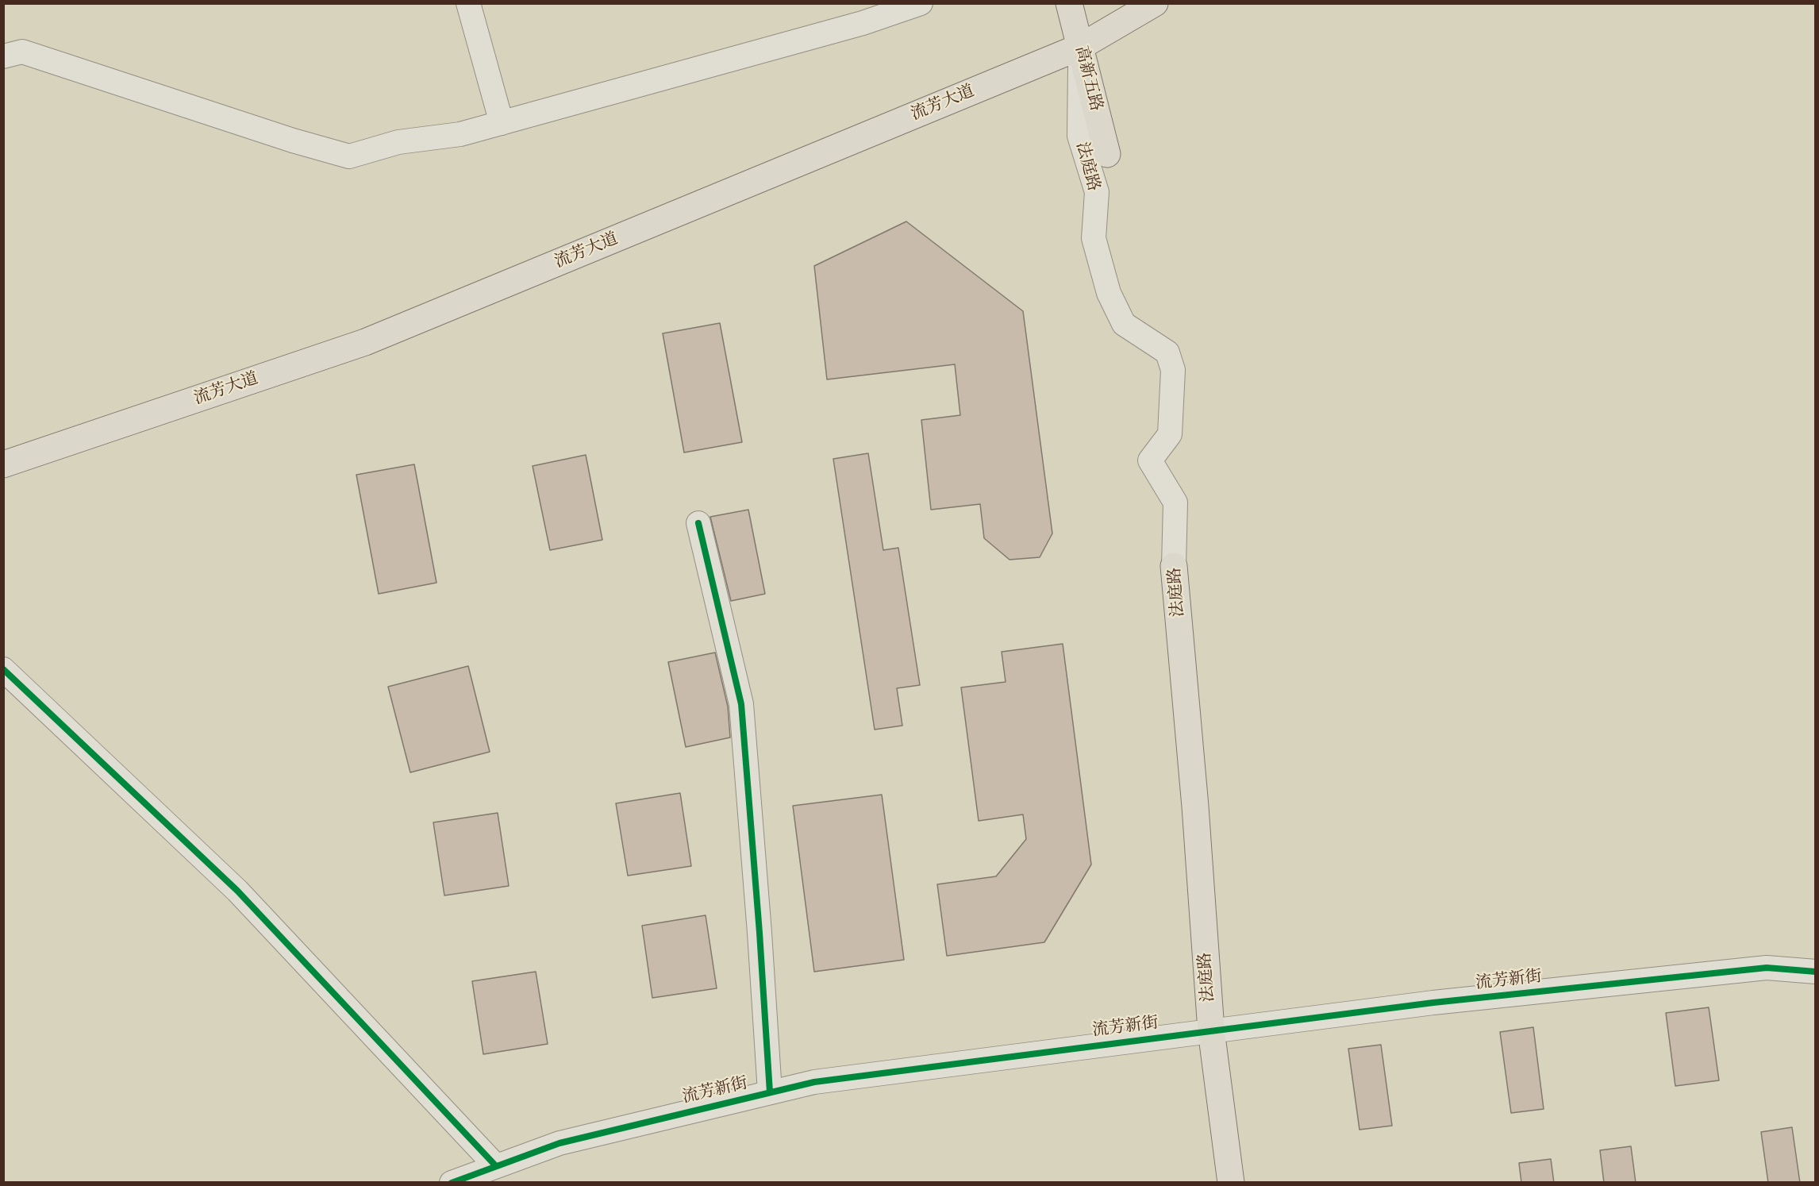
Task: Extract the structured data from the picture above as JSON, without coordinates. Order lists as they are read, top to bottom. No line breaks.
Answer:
{"streets":{"main road":["高新五路","流芳大道","法庭路"],"street":["流芳新街"]},"crossings":[["高新五路","流芳大道"],["高新五路","法庭路"],["流芳大道","法庭路"],["法庭路","流芳新街"]]}
